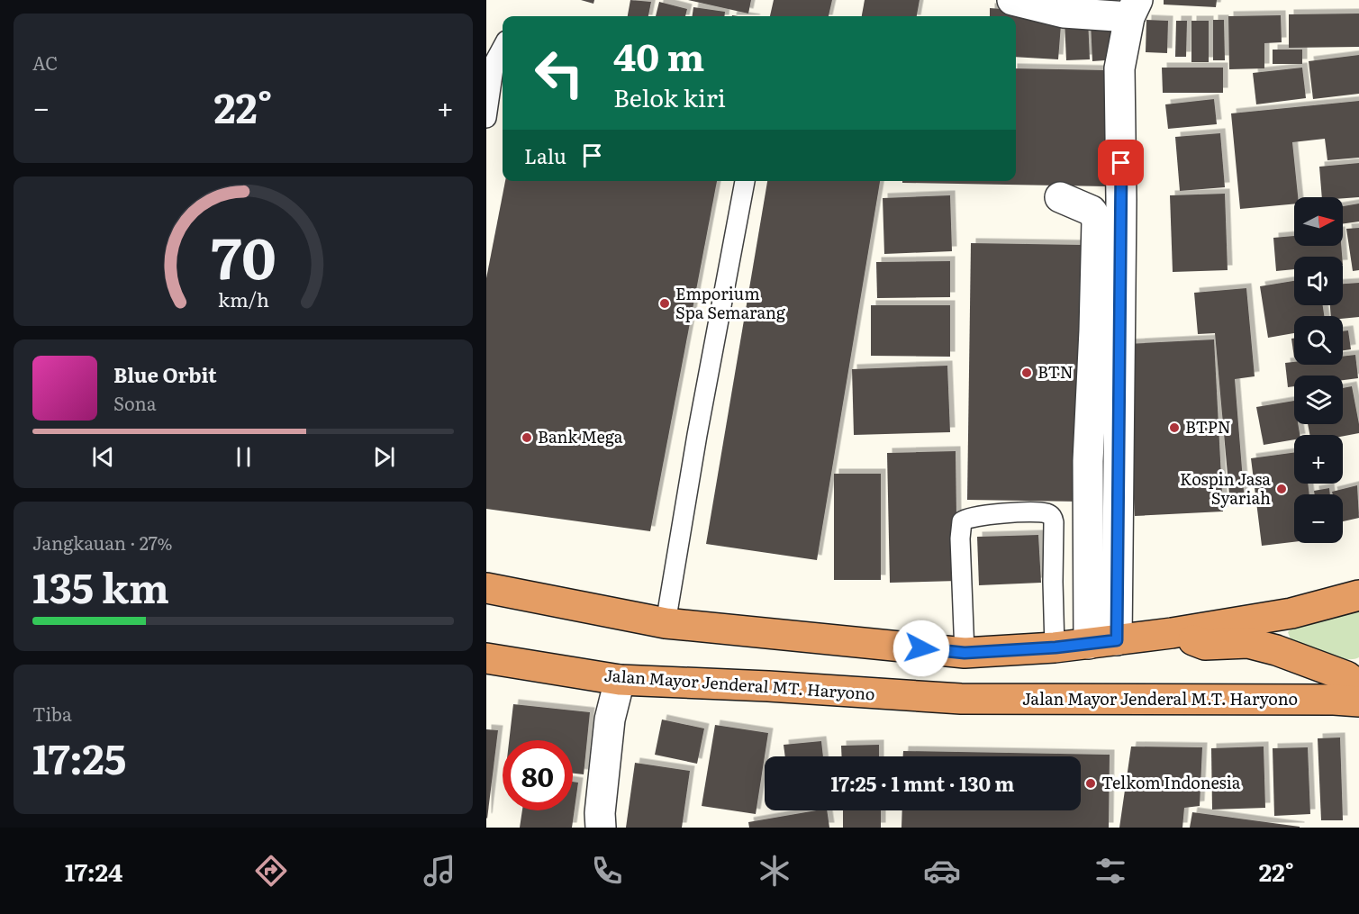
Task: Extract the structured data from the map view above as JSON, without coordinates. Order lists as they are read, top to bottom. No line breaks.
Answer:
{"streets":{"highway":["Jalan Mayor Jenderal MT. Haryono","Jalan Mayor Jenderal M.T. Haryono"]},"crossings":[["Jalan Mayor Jenderal MT. Haryono","Jalan Mayor Jenderal M.T. Haryono"]],"places":["Emporium Spa Semarang","BTN","BTPN","Bank Mega","Kospin Jasa Syariah","Telkom Indonesia"],"north":"right","page":{"tile":["AC",["Jangkauan · 27%","135 km"],["Tiba","17:25"]],"turn":["40 m","Belok kiri"],"heat":["−","22°","+"],"then":"Lalu","map_buttons":["+","−"],"song":["Blue Orbit","Sona"],"limit":"80","trip":"17:25 · 1 mnt · 130 m","tabs":["17:24","22°"],"gauge":["70","km/h"]}}
